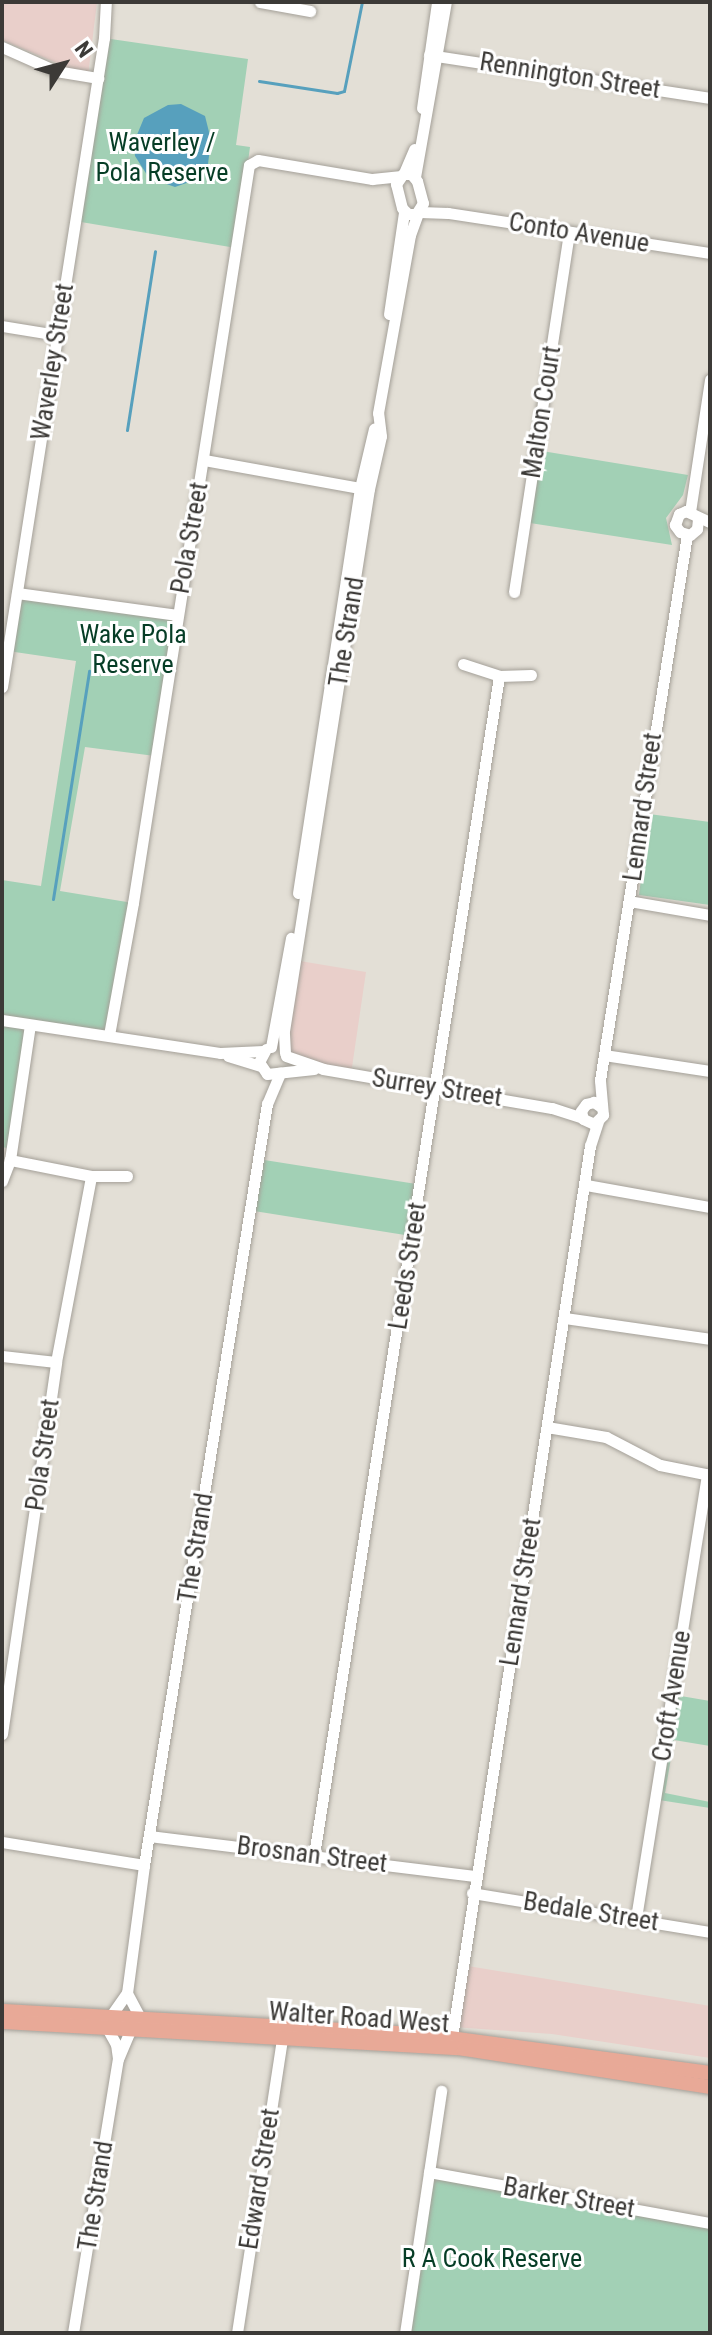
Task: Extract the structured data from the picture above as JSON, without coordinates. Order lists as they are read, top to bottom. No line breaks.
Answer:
{"streets":{"main road":["Walter Road West"],"street":["Rennington Street","Conto Avenue","Waverley Street","Malton Court","Pola Street","The Strand","Lennard Street","Surrey Street","Leeds Street","Croft Avenue","Brosnan Street","Bedale Street","Edward Street","Barker Street"]},"crossings":[["Conto Avenue","Malton Court"],["Conto Avenue","The Strand"],["The Strand","Surrey Street"],["The Strand","Brosnan Street"],["The Strand","Walter Road West"],["Lennard Street","Surrey Street"],["Lennard Street","Brosnan Street"],["Lennard Street","Bedale Street"],["Lennard Street","Walter Road West"],["Surrey Street","Leeds Street"],["Leeds Street","Brosnan Street"],["Croft Avenue","Bedale Street"],["Walter Road West","Edward Street"]],"parks":["Waverley / Pola Reserve","Wake Pola Reserve","R A Cook Reserve"],"north":"top right"}
